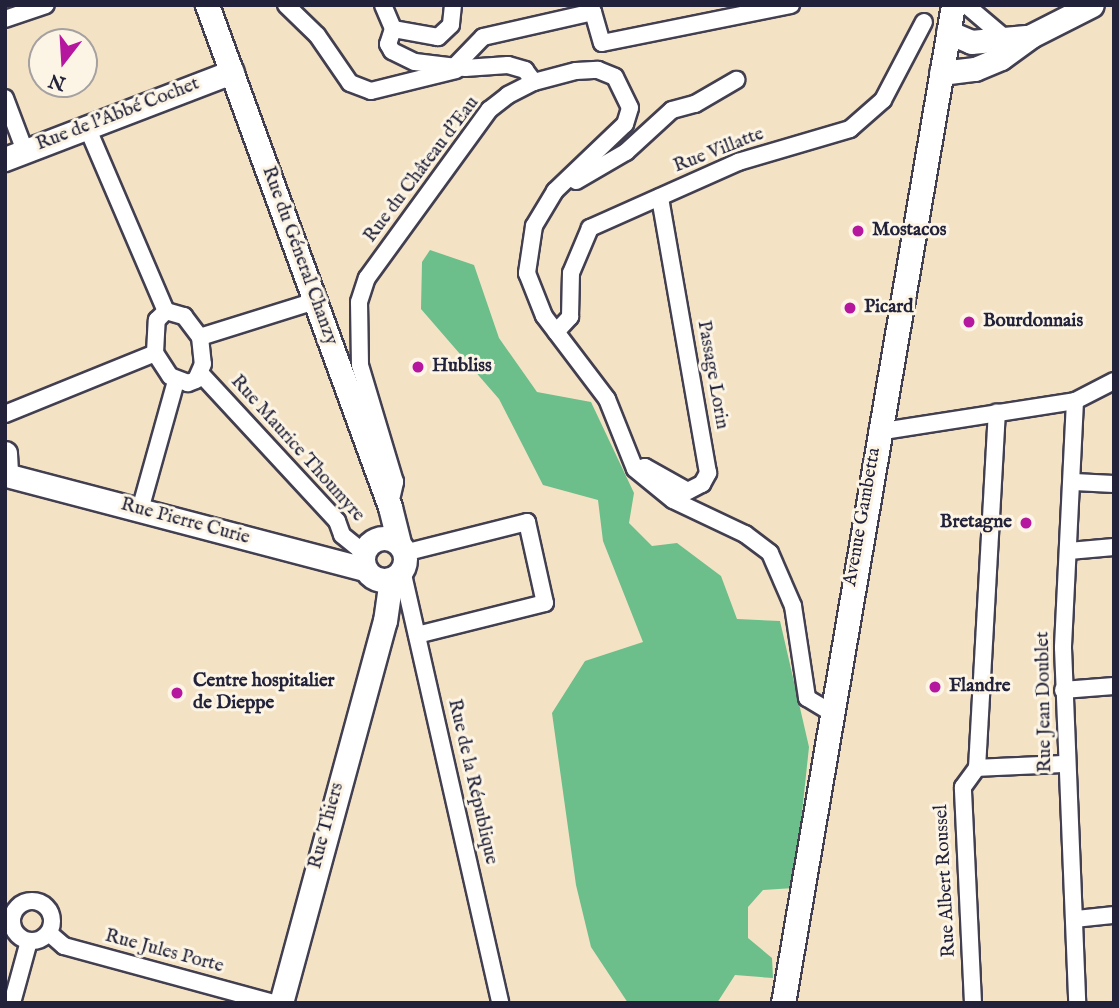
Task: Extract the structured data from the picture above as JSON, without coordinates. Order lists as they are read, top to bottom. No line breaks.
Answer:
{"streets":{"main road":["Rue de l'Abbé Cochet","Rue du Géneral Chanzy","Avenue Gambetta","Rue Pierre Curie","Rue Thiers"],"street":["Rue Villatte","Rue du Château d'Eau","Passage Lorin","Rue Maurice Thoumyre","Rue Jean Doublet","Rue de la République","Rue Albert Roussel","Rue Jules Porte"]},"crossings":[["Rue de l'Abbé Cochet","Rue du Géneral Chanzy"],["Rue Villatte","Rue du Château d'Eau"],["Rue Villatte","Passage Lorin"],["Rue du Château d'Eau","Rue du Géneral Chanzy"],["Rue du Château d'Eau","Passage Lorin"],["Rue du Château d'Eau","Avenue Gambetta"],["Rue Maurice Thoumyre","Rue Pierre Curie"],["Rue Maurice Thoumyre","Rue de la République"],["Rue Maurice Thoumyre","Rue Thiers"],["Rue Pierre Curie","Rue de la République"],["Rue Pierre Curie","Rue Thiers"],["Rue de la République","Rue Thiers"]],"places":["Mostacos","Picard","Bourdonnais","Hubliss","Bretagne","Flandre","Centre hospitalier de Dieppe"],"north":"bottom"}
